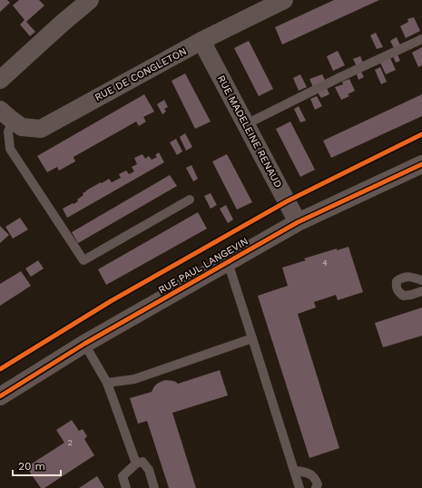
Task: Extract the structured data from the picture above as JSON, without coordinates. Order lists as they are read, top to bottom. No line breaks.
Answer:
{"streets":{"street":["RUE DE CONGLETON","RUE MADELEINE RENAUD","RUE PAUL LANGEVIN"]},"crossings":[["RUE DE CONGLETON","RUE MADELEINE RENAUD"],["RUE MADELEINE RENAUD","RUE PAUL LANGEVIN"]],"house_numbers":["4","2"],"scale_bar":"20 m"}
